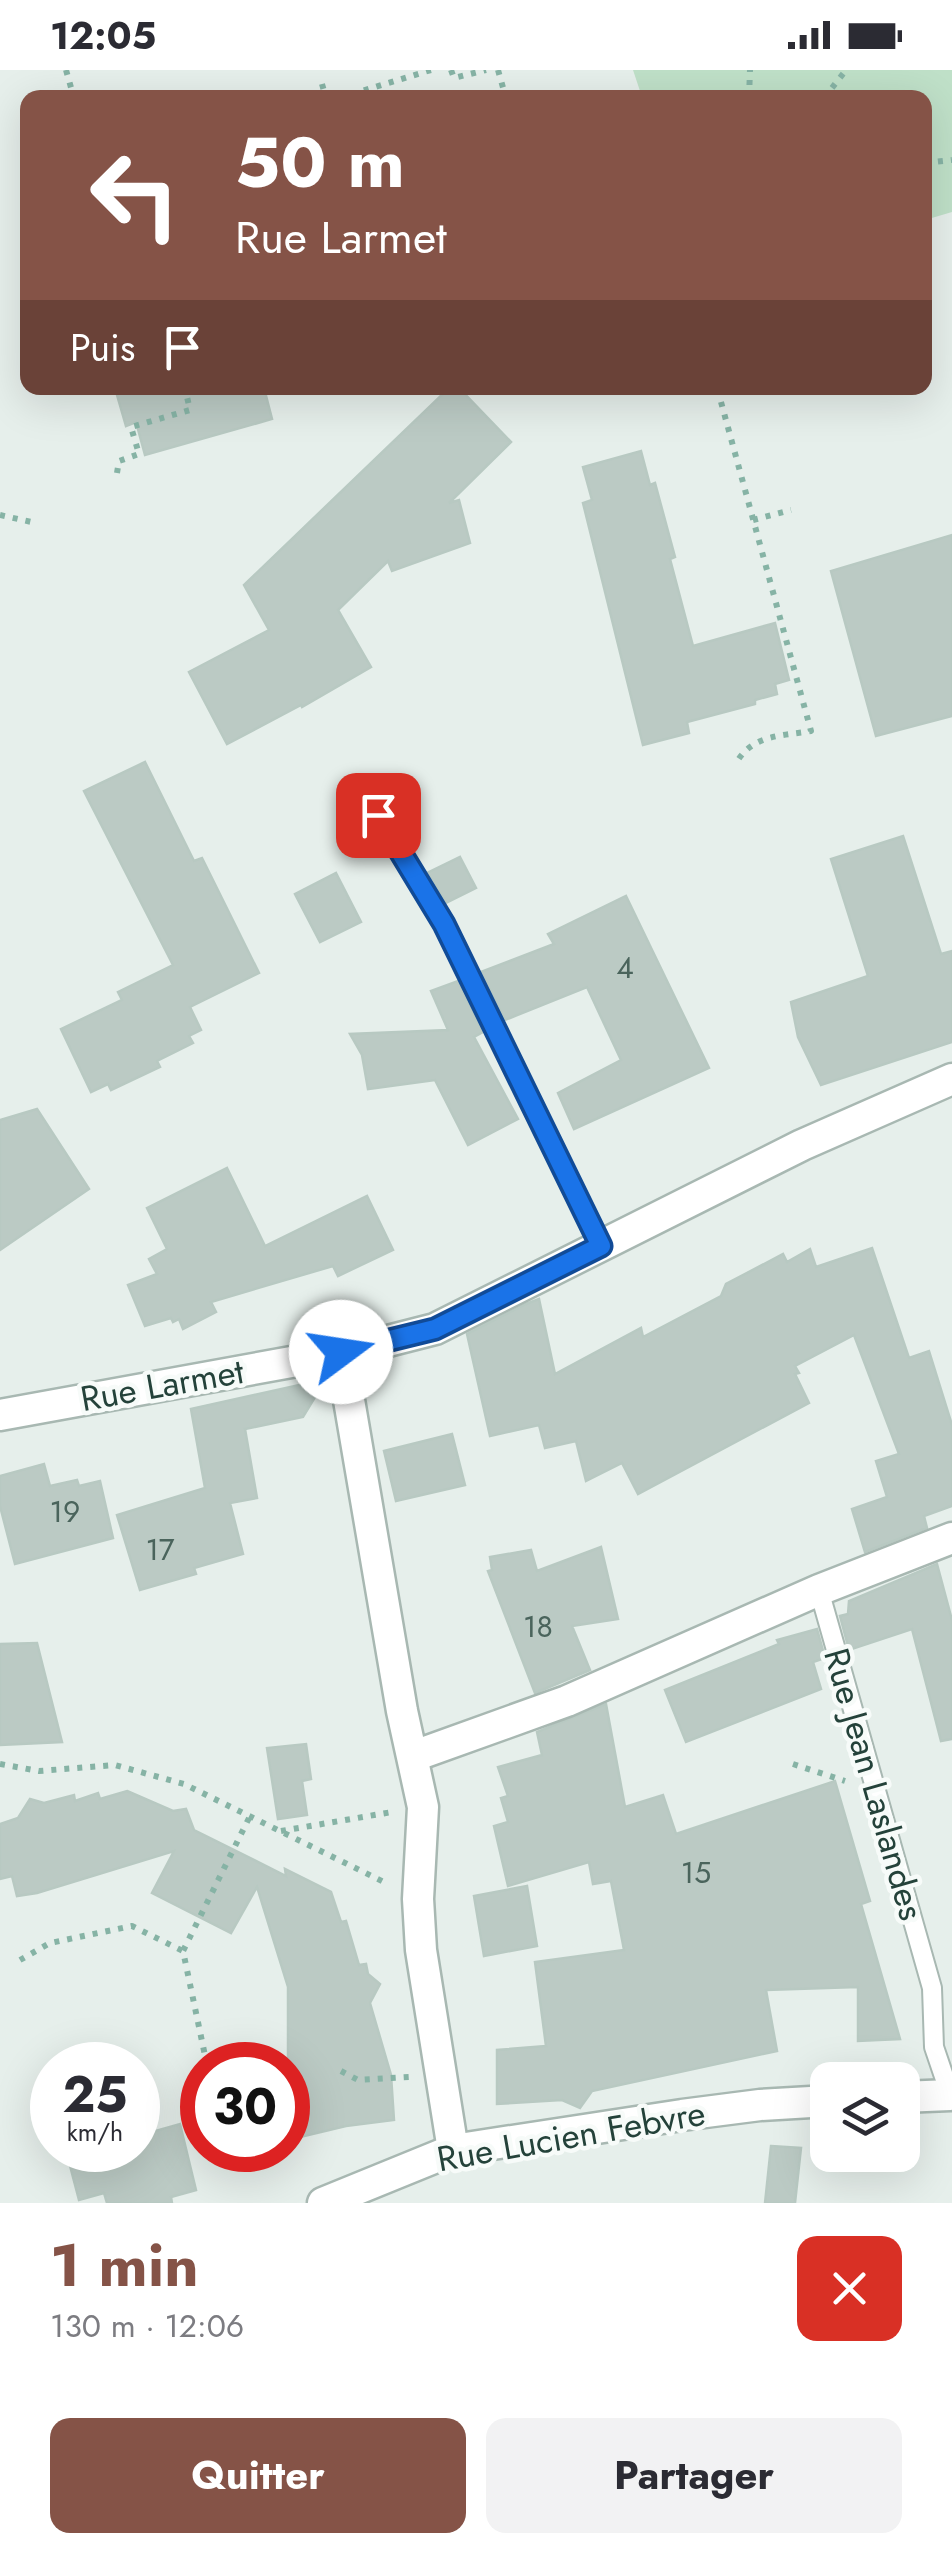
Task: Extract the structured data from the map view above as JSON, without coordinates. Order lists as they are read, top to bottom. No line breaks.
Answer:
{"streets":{"street":["Rue Larmet","Rue Lucien Febvre"],"lane":["Rue Jean Laslandes"]},"house_numbers":["4","19","17","18","15"],"page":{"status":"12:05","turn":["50 m","Rue Larmet"],"then":"Puis","speed":"25 km/h","limit":"30","heading":["1 min","130 m · 12:06"],"buttons":["Quitter","Partager"]}}
